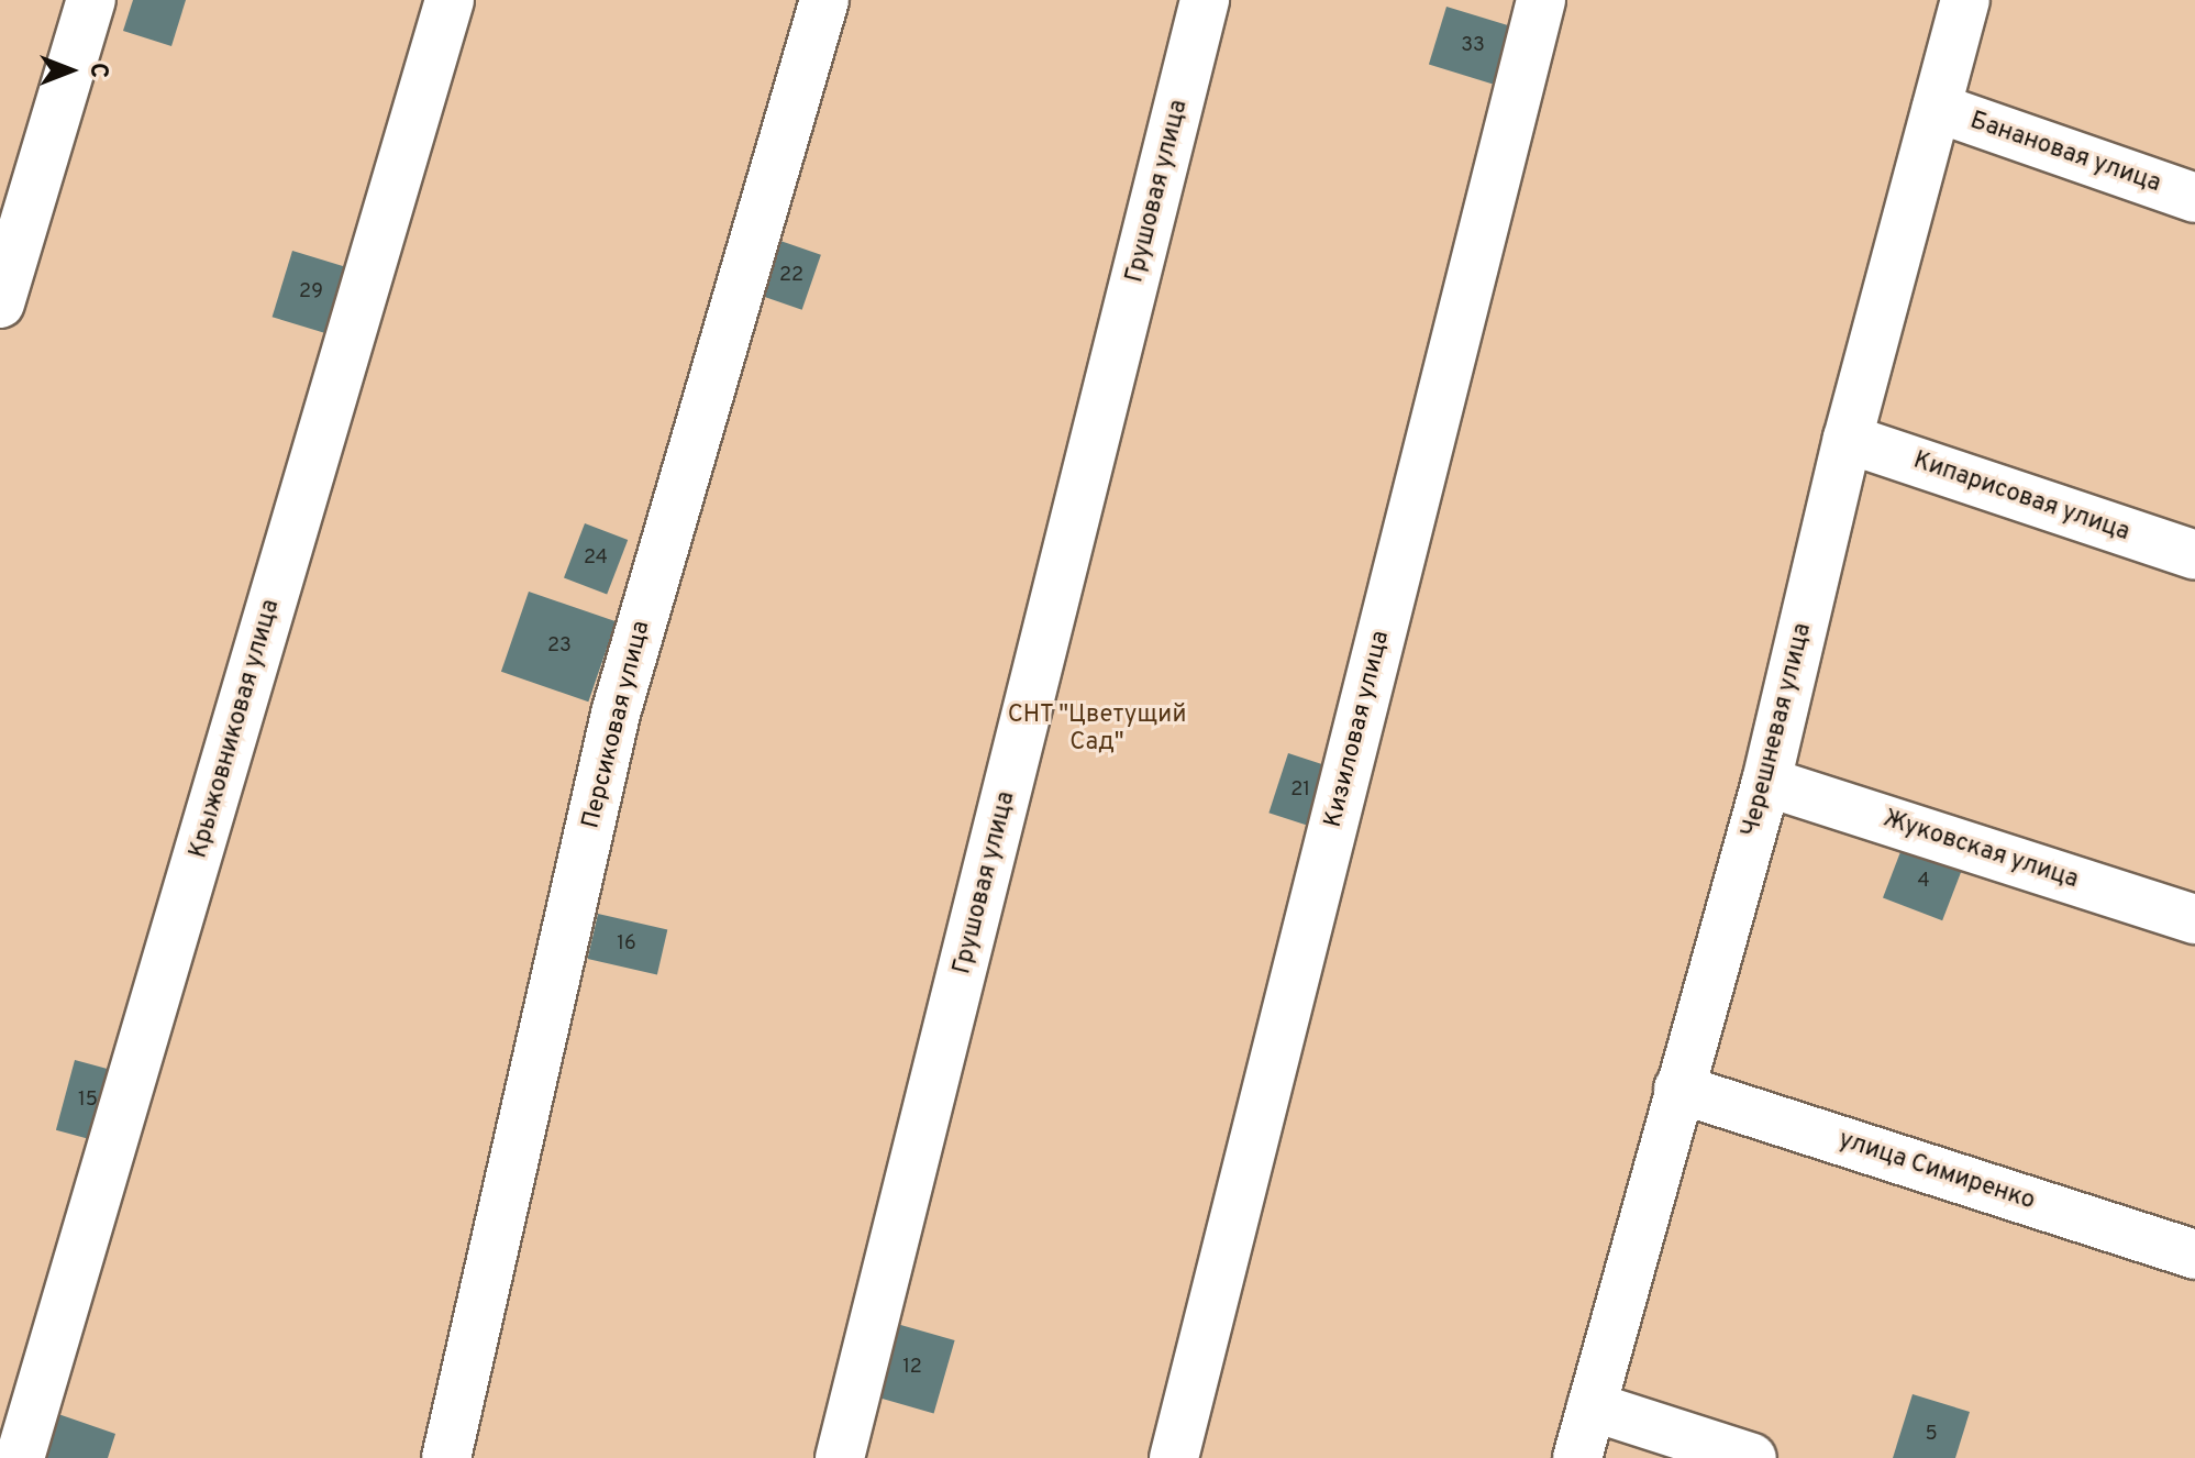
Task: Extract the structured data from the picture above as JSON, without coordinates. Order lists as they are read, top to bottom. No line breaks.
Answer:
{"streets":{"street":["Банановая улица","Грушовая улица","Кипарисовая улица","Персиковая улица","Крыжовниковая улица","Кизиловая улица","Черешневая улица","Жуковская улица","улица Симиренко"]},"crossings":[["Банановая улица","Черешневая улица"],["Кипарисовая улица","Черешневая улица"],["Черешневая улица","Жуковская улица"],["Черешневая улица","улица Симиренко"]],"parks":["СНТ \"Цветущий Сад\""],"house_numbers":["33","22","29","24","23","21","4","16","15","12","5"],"north":"right"}
